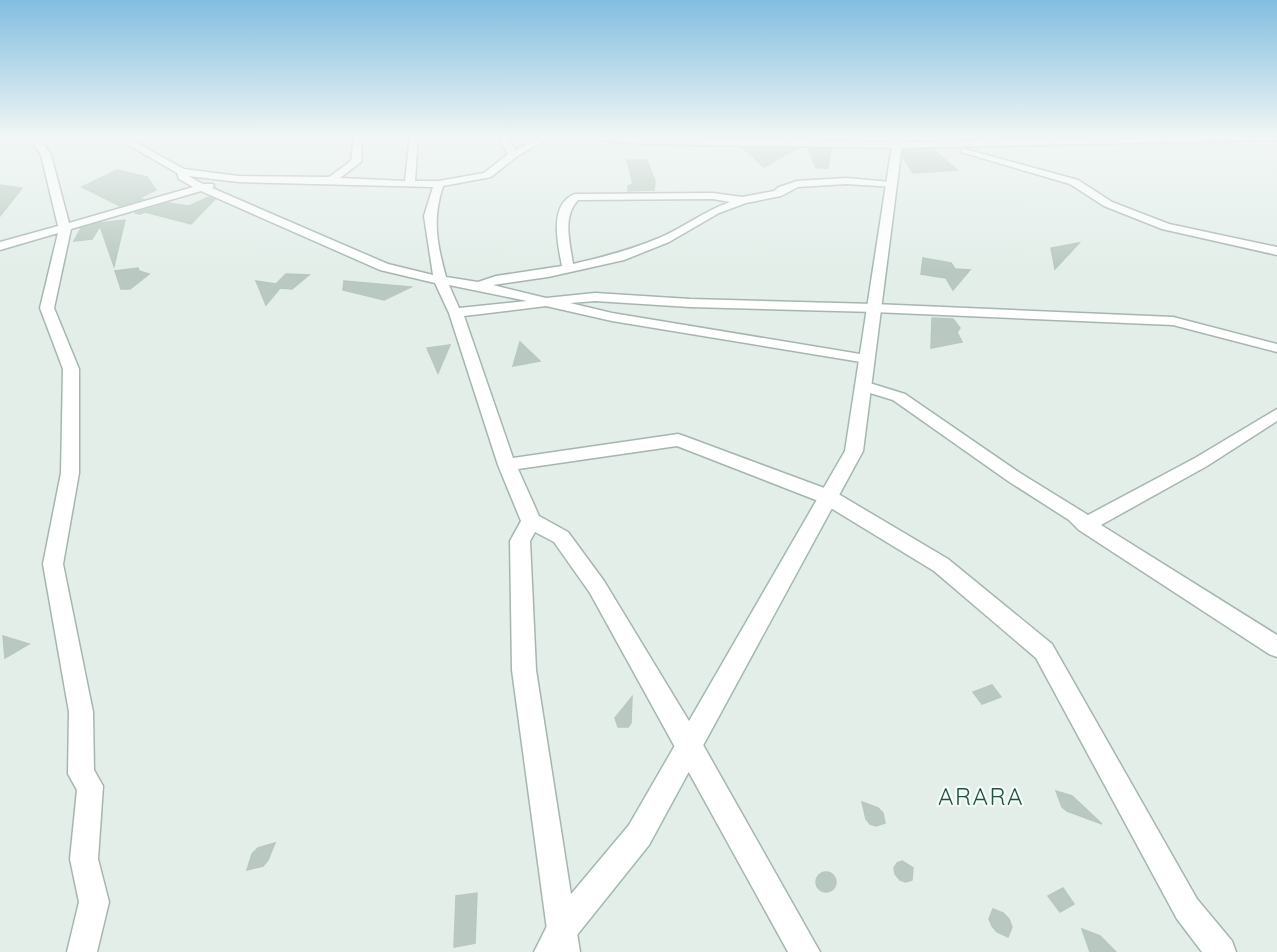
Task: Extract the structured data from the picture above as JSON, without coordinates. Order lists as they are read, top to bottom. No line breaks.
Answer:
{"districts":["ARARA"]}
